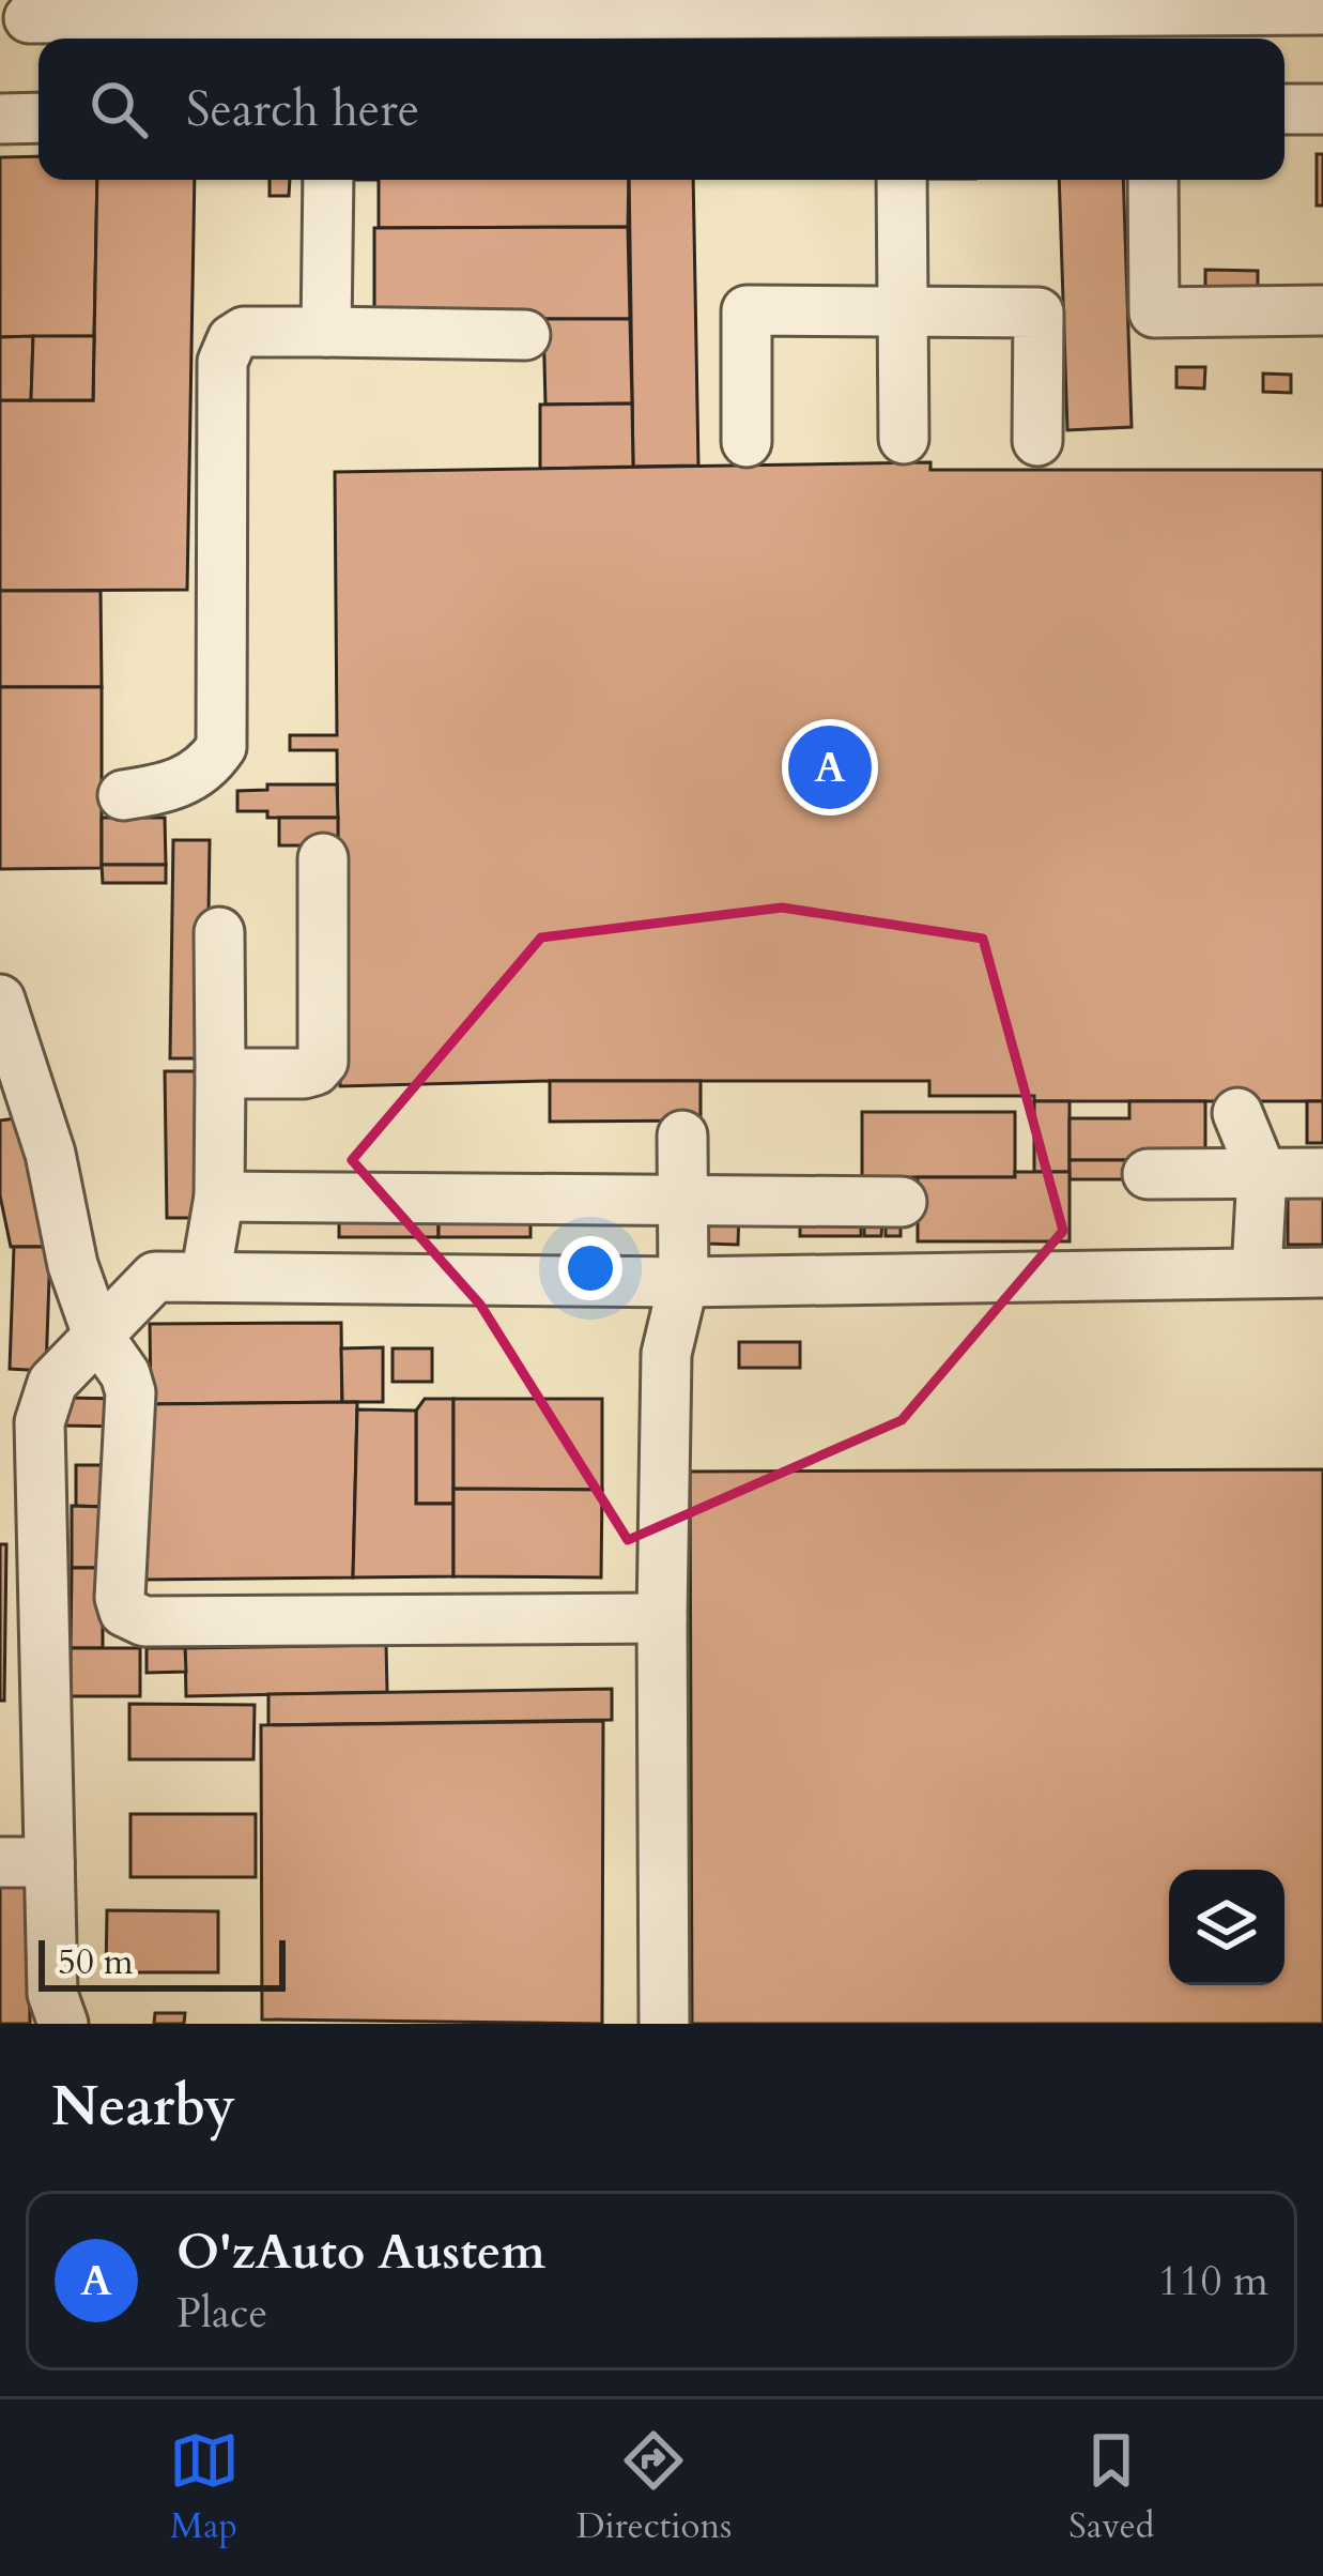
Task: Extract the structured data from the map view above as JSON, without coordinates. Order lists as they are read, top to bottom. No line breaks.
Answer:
{"scale_bar":"50 m","page":{"search":"Search here","pins":"A","scale":"50 m","heading":"Nearby","list":[{"mark":"A","name":"O'zAuto Austem","note":"Place","value":"110 m"}],"nav":["Map","Directions","Saved"]}}
